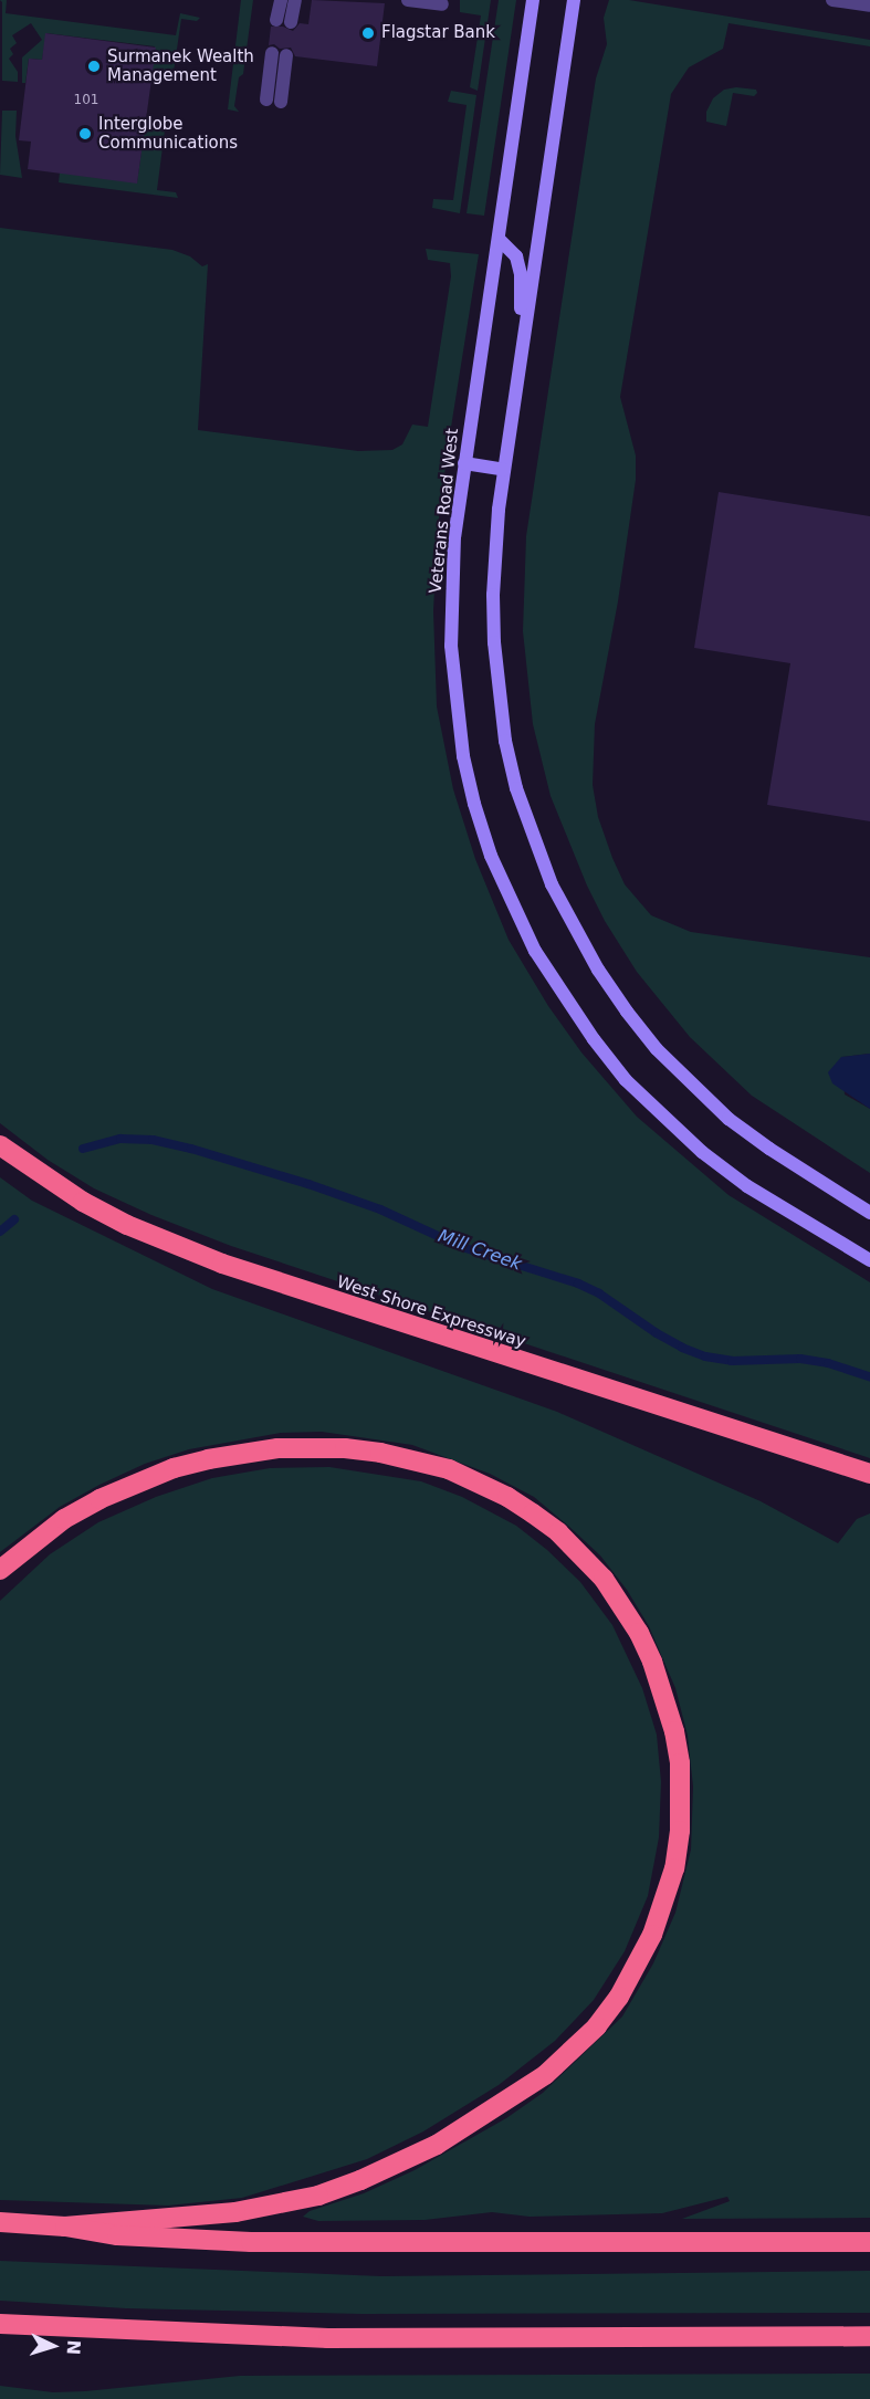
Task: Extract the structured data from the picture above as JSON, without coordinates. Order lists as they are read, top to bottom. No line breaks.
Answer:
{"streets":{"highway":["West Shore Expressway"],"street":["Veterans Road West"]},"water":["Mill Creek"],"places":["Flagstar Bank","Surmanek Wealth Management","Interglobe Communications"],"house_numbers":["101"],"north":"right"}
